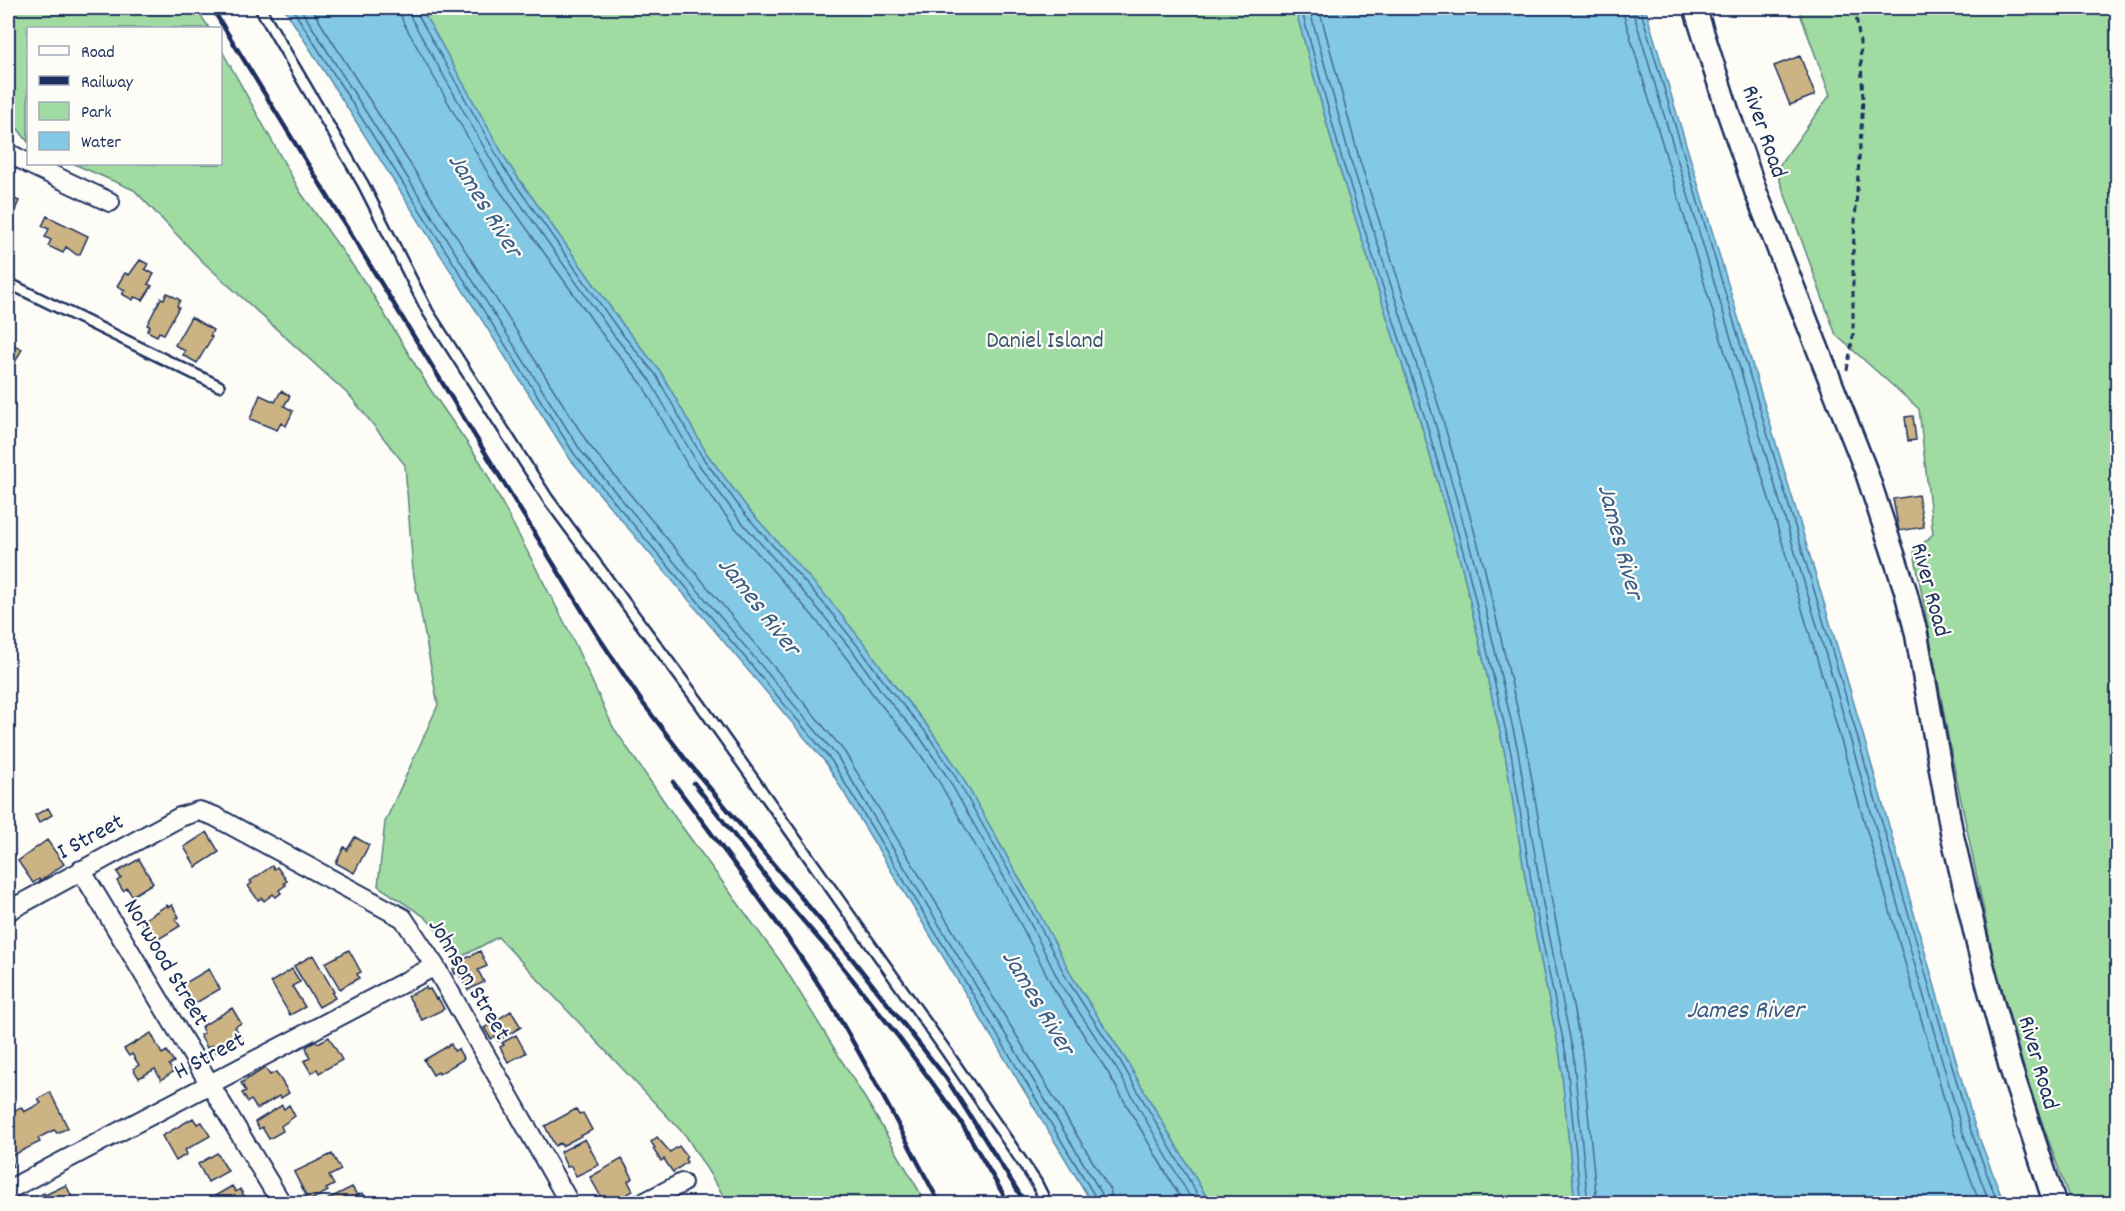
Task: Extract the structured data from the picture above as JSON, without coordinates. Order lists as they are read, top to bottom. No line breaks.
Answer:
{"streets":{"street":["River Road","I Street","Norwood Street","Johnson Street","H Street"]},"crossings":[["I Street","Norwood Street"],["I Street","Johnson Street"],["Norwood Street","H Street"],["Johnson Street","H Street"]],"water":["James River"],"parks":["Daniel Island"],"legend":["Road","Railway","Park","Water"]}
